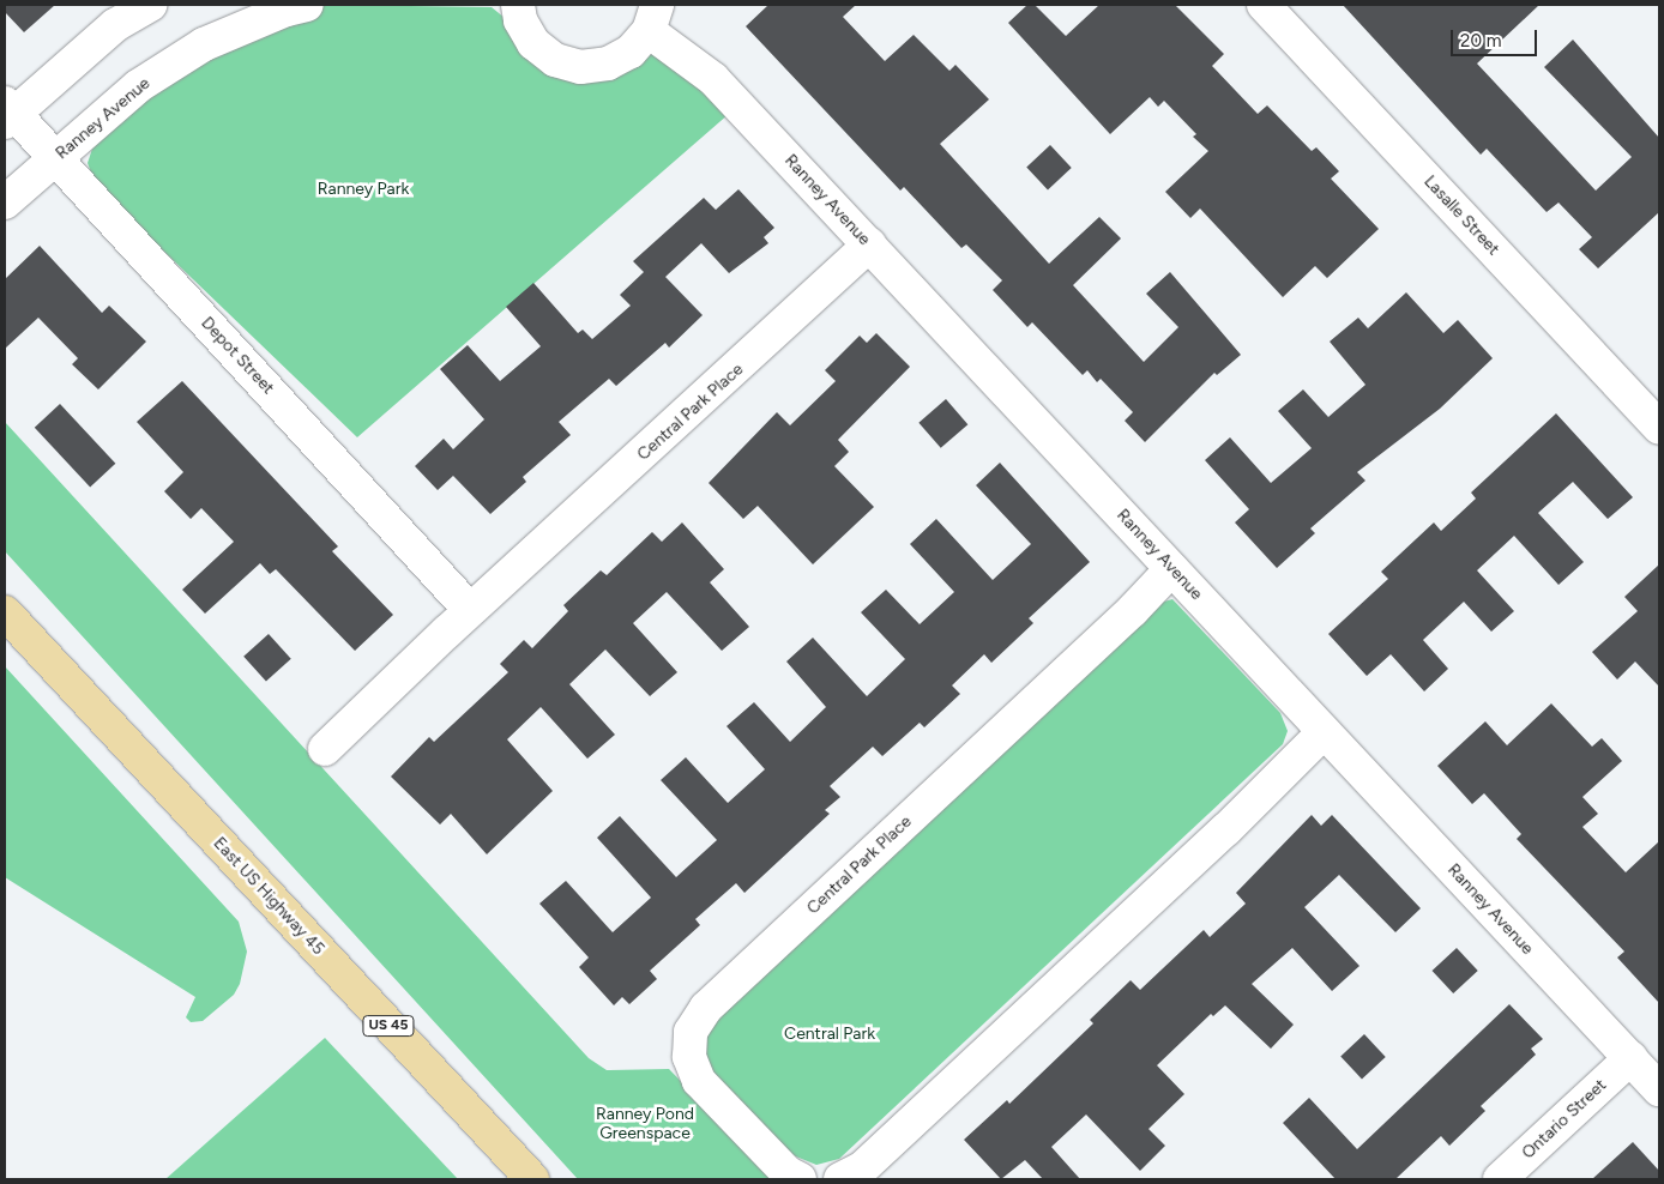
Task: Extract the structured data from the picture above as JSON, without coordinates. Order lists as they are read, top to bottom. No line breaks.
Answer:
{"streets":{"main road":["East US Highway 45","US 45"],"street":["Ranney Avenue","Lasalle Street","Depot Street","Central Park Place","Ontario Street"]},"crossings":[["Ranney Avenue","Depot Street"],["Ranney Avenue","Central Park Place"],["Ranney Avenue","Ontario Street"],["Depot Street","Central Park Place"]],"parks":["Ranney Park","Central Park","Ranney Pond Greenspace"],"scale_bar":"20 m"}
